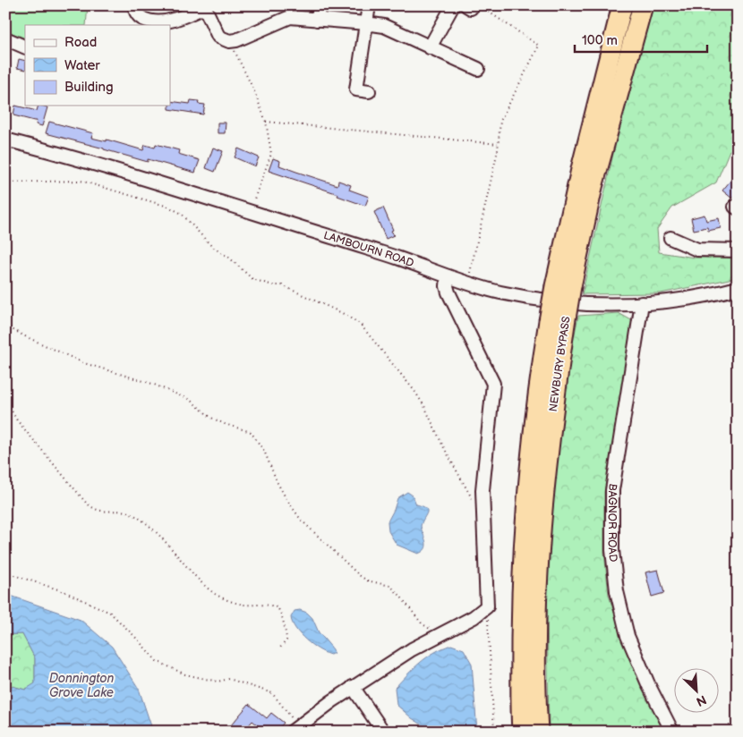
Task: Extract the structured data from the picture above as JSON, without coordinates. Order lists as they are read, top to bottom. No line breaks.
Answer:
{"streets":{"highway":["NEWBURY BYPASS"],"street":["LAMBOURN ROAD","BAGNOR ROAD"]},"crossings":[["LAMBOURN ROAD","BAGNOR ROAD"]],"water":["Donnington Grove Lake"],"legend":["Road","Water","Building"],"scale_bar":"100 m","north":"bottom right"}
